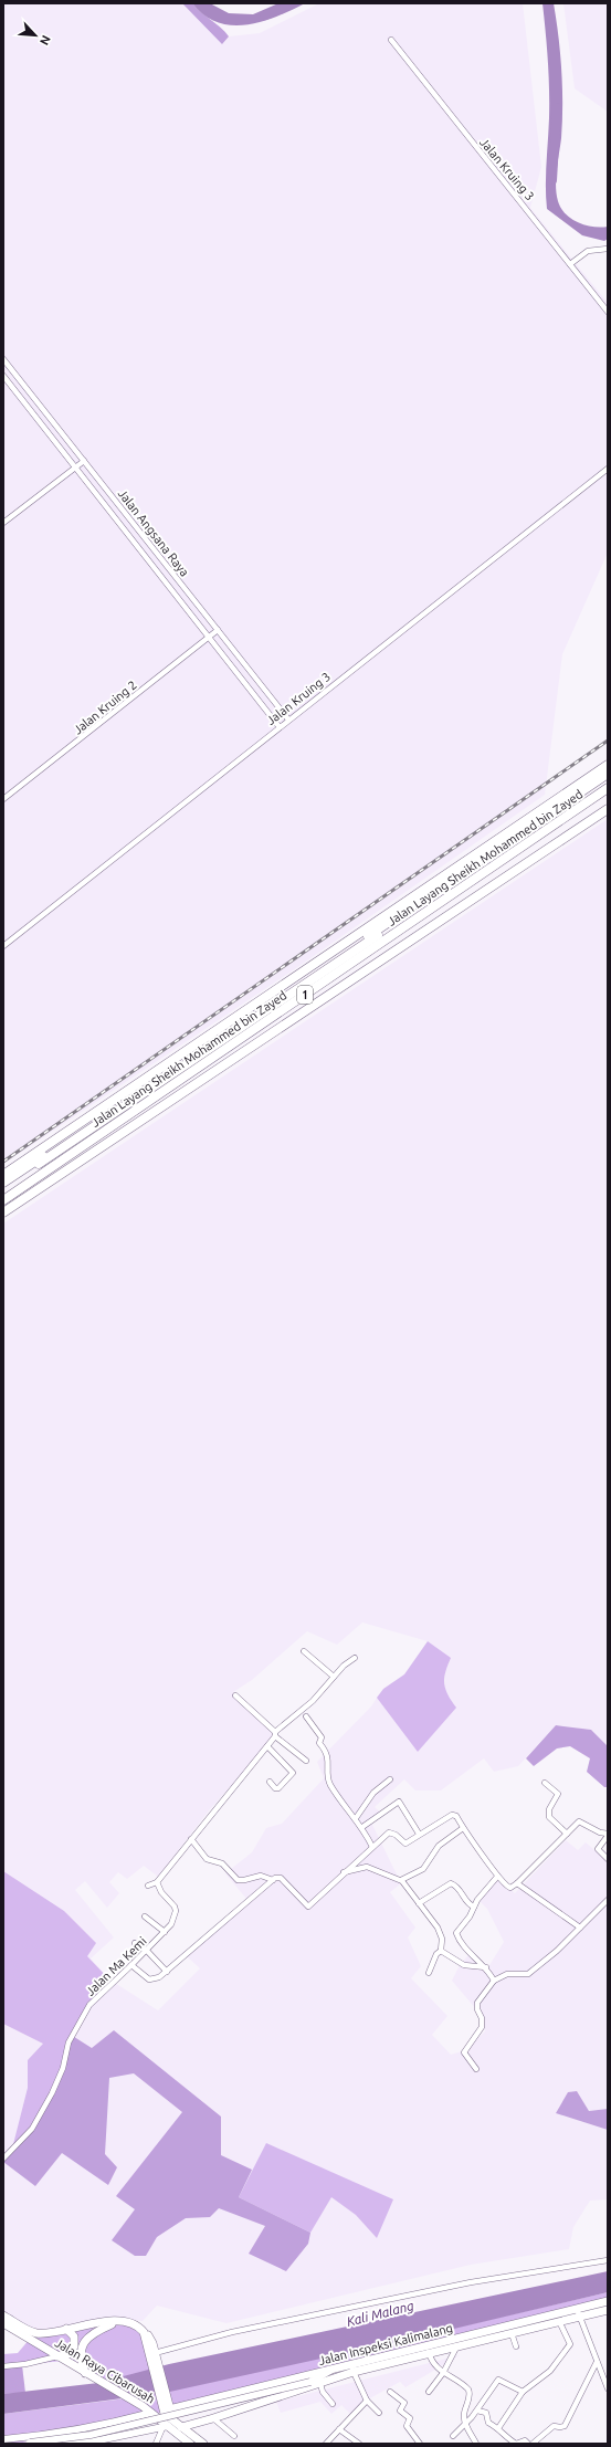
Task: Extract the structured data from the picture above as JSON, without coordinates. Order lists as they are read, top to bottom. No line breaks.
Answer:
{"streets":{"highway":["Jalan Layang Sheikh Mohammed bin Zayed","1"],"main road":["Jalan Inspeksi Kalimalang","Jalan Raya Cibarusah"],"street":["Jalan Kruing 3","Jalan Angsana Raya","Jalan Kruing 2","Jalan Ma Kemi"]},"crossings":[["Jalan Kruing 3","Jalan Angsana Raya"],["Jalan Angsana Raya","Jalan Kruing 2"],["Jalan Layang Sheikh Mohammed bin Zayed","1"],["Jalan Inspeksi Kalimalang","Jalan Raya Cibarusah"]],"water":["Kali Malang"],"north":"bottom right"}
